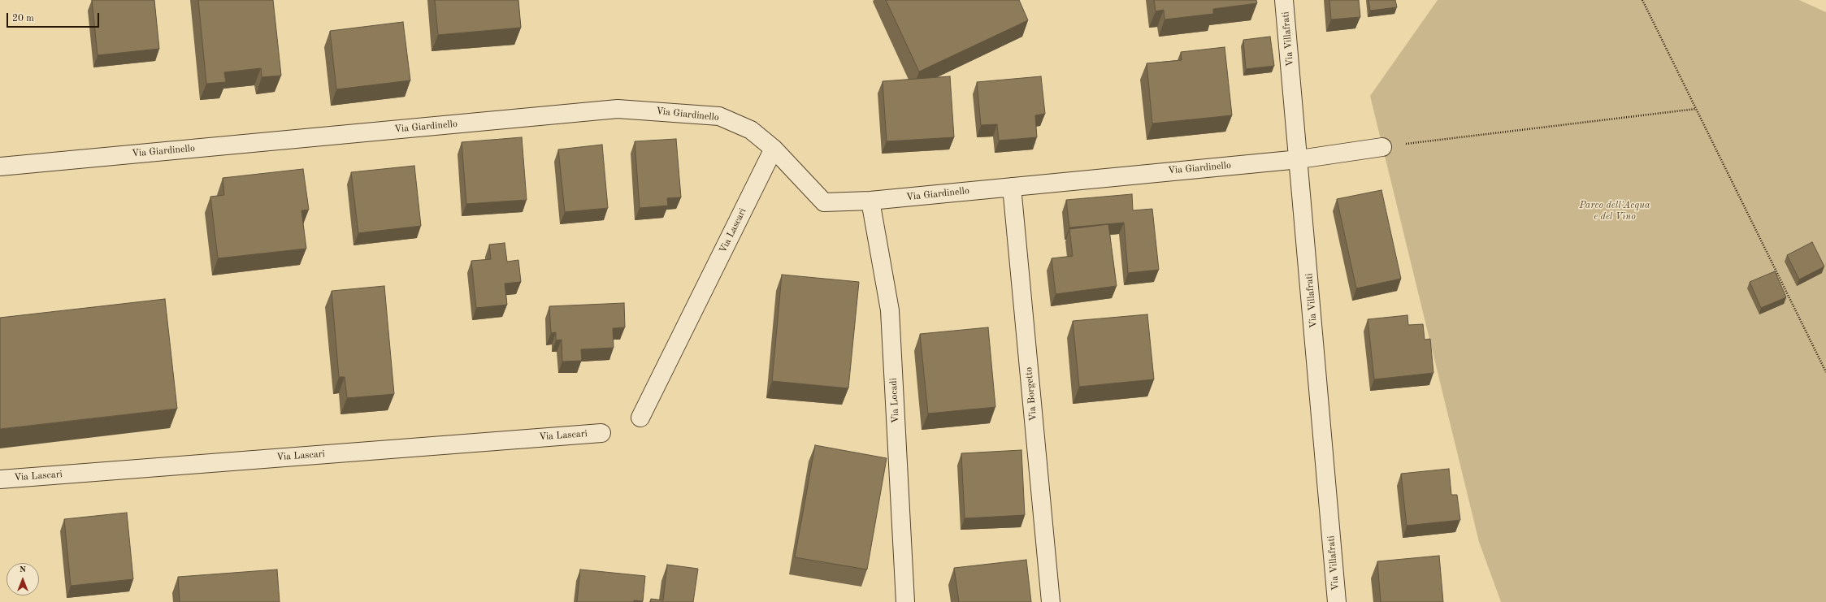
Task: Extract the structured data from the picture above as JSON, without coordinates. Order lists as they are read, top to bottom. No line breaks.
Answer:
{"streets":{"street":["Via Villafrati","Via Giardinello","Via Lascari","Via Borgetto","Via Locadi"]},"crossings":[["Via Villafrati","Via Giardinello"],["Via Giardinello","Via Lascari"],["Via Giardinello","Via Borgetto"],["Via Giardinello","Via Locadi"]],"parks":["Parco dell'Acqua e del Vino"],"scale_bar":"20 m","north":"top"}
